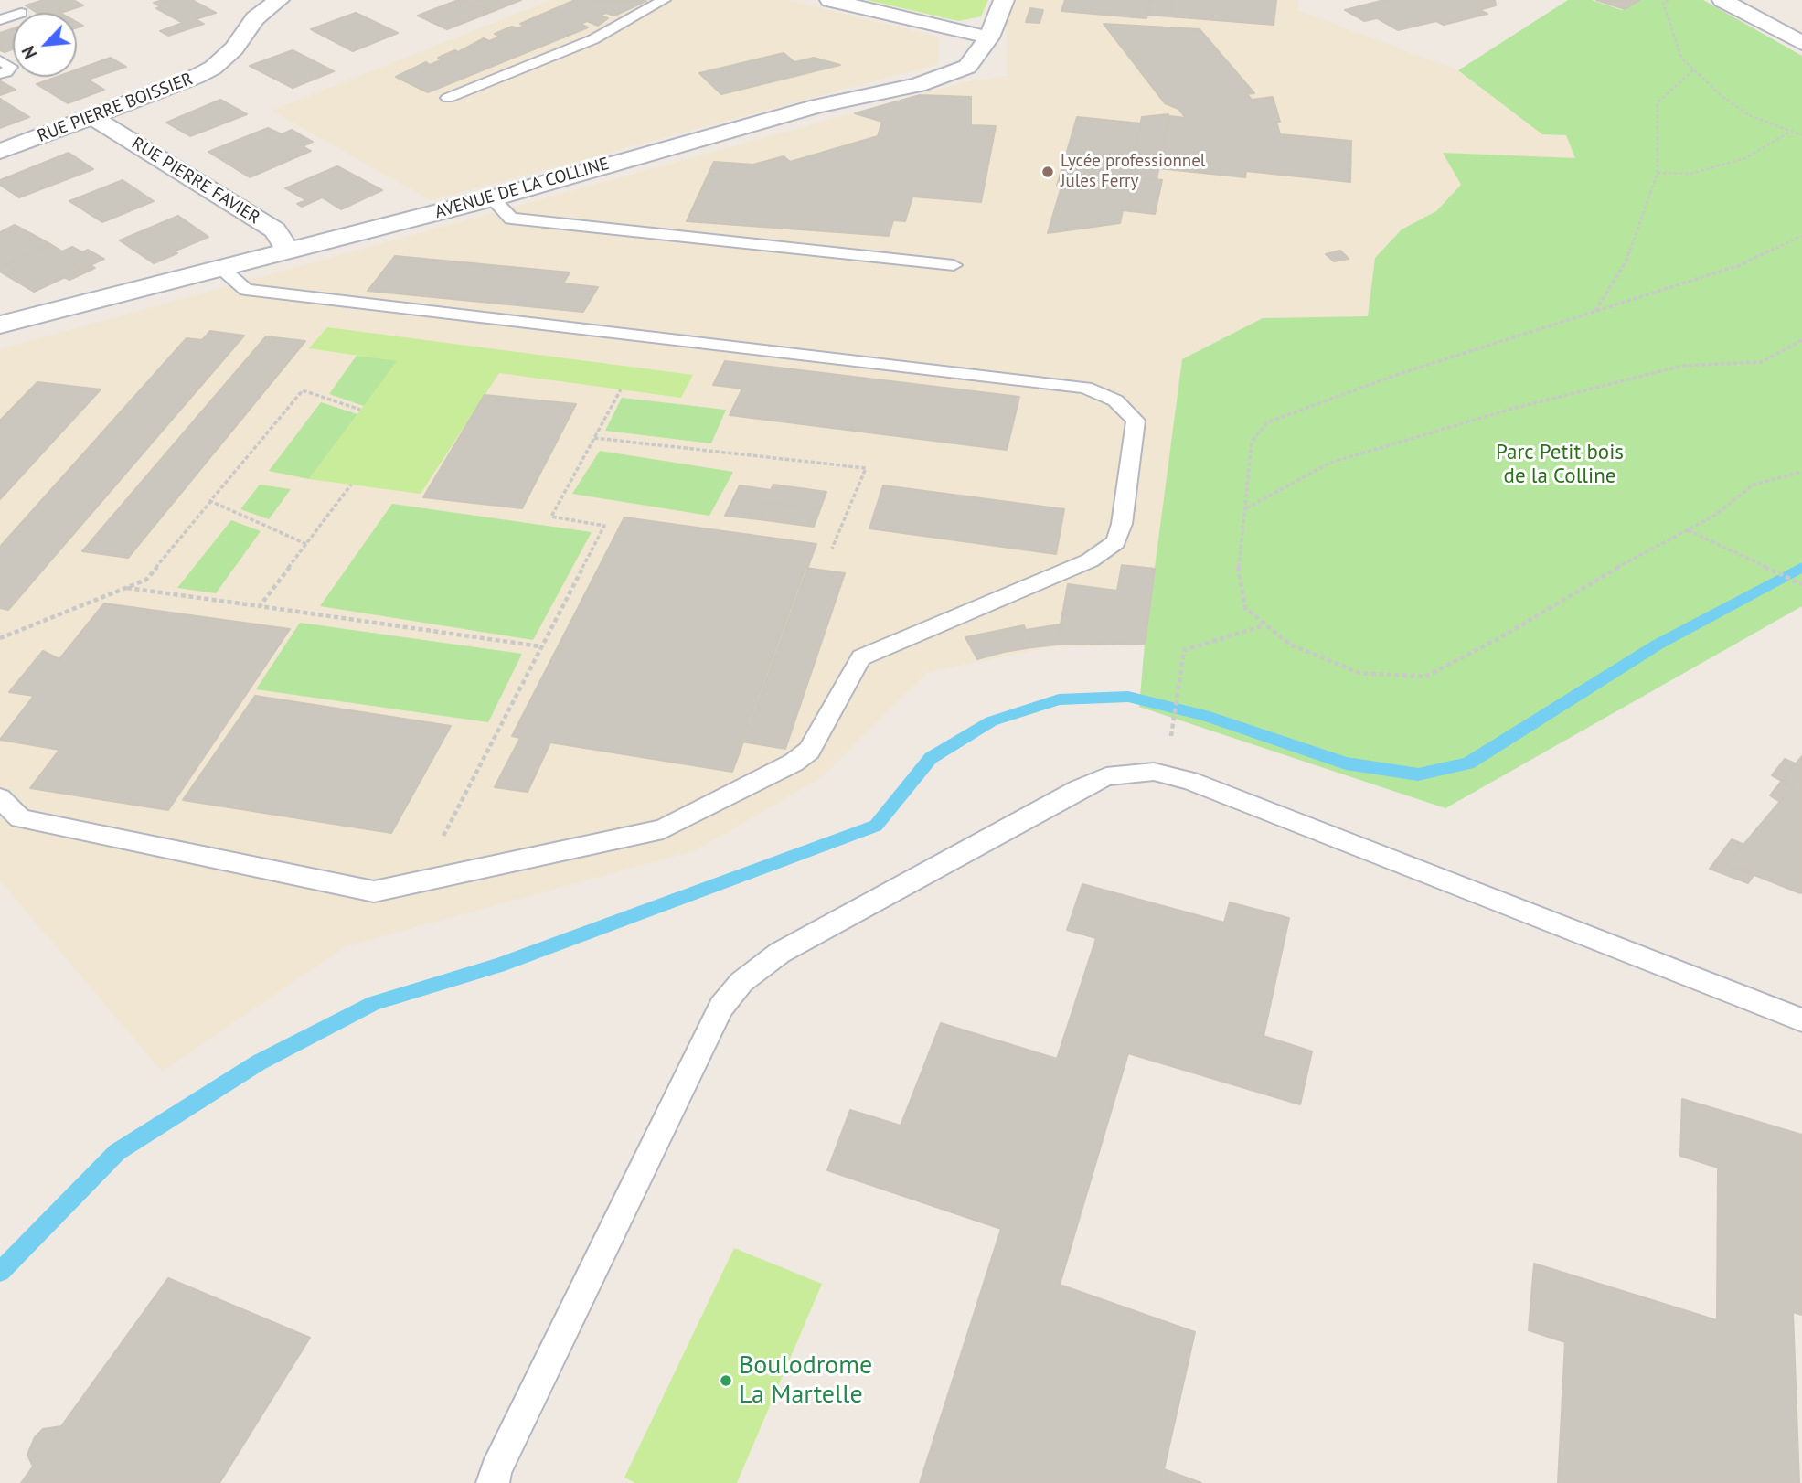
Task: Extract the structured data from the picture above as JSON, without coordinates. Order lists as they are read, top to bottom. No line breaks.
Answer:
{"streets":{"street":["RUE PIERRE BOISSIER","RUE PIERRE FAVIER","AVENUE DE LA COLLINE"]},"crossings":[["RUE PIERRE BOISSIER","RUE PIERRE FAVIER"],["RUE PIERRE FAVIER","AVENUE DE LA COLLINE"]],"parks":["Parc Petit bois de la Colline"],"places":["Lycée professionnel Jules Ferry","Boulodrome La Martelle"],"north":"bottom left"}
